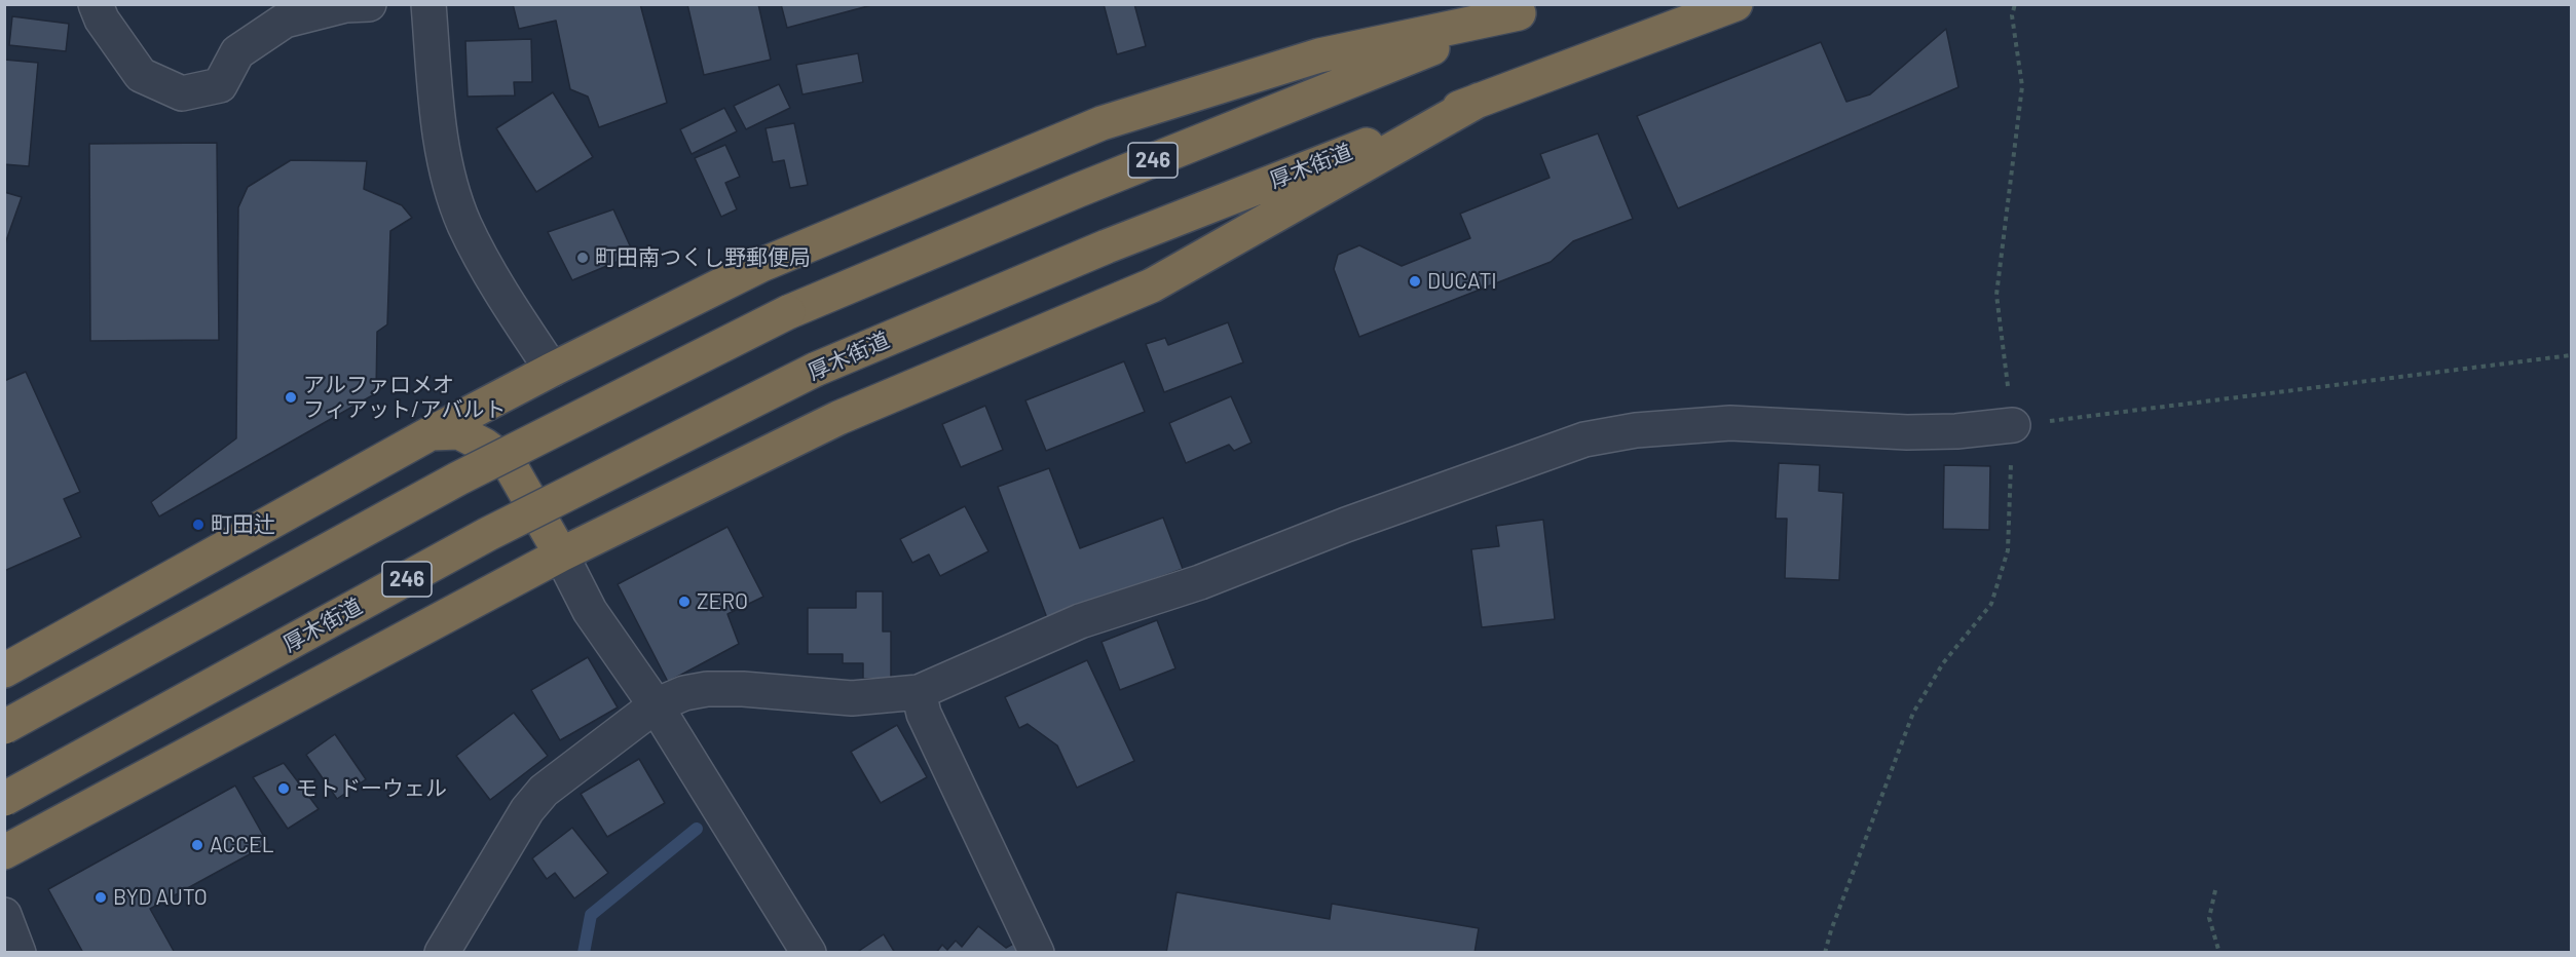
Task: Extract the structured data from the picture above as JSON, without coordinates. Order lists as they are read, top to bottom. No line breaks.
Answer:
{"streets":{"highway":["246","厚木街道"]},"places":["町田南つくし野郵便局","DUCATI","アルファロメオ フィアット/アバルト","町田辻","ZERO","モトドーウェル","ACCEL","BYD AUTO"]}
